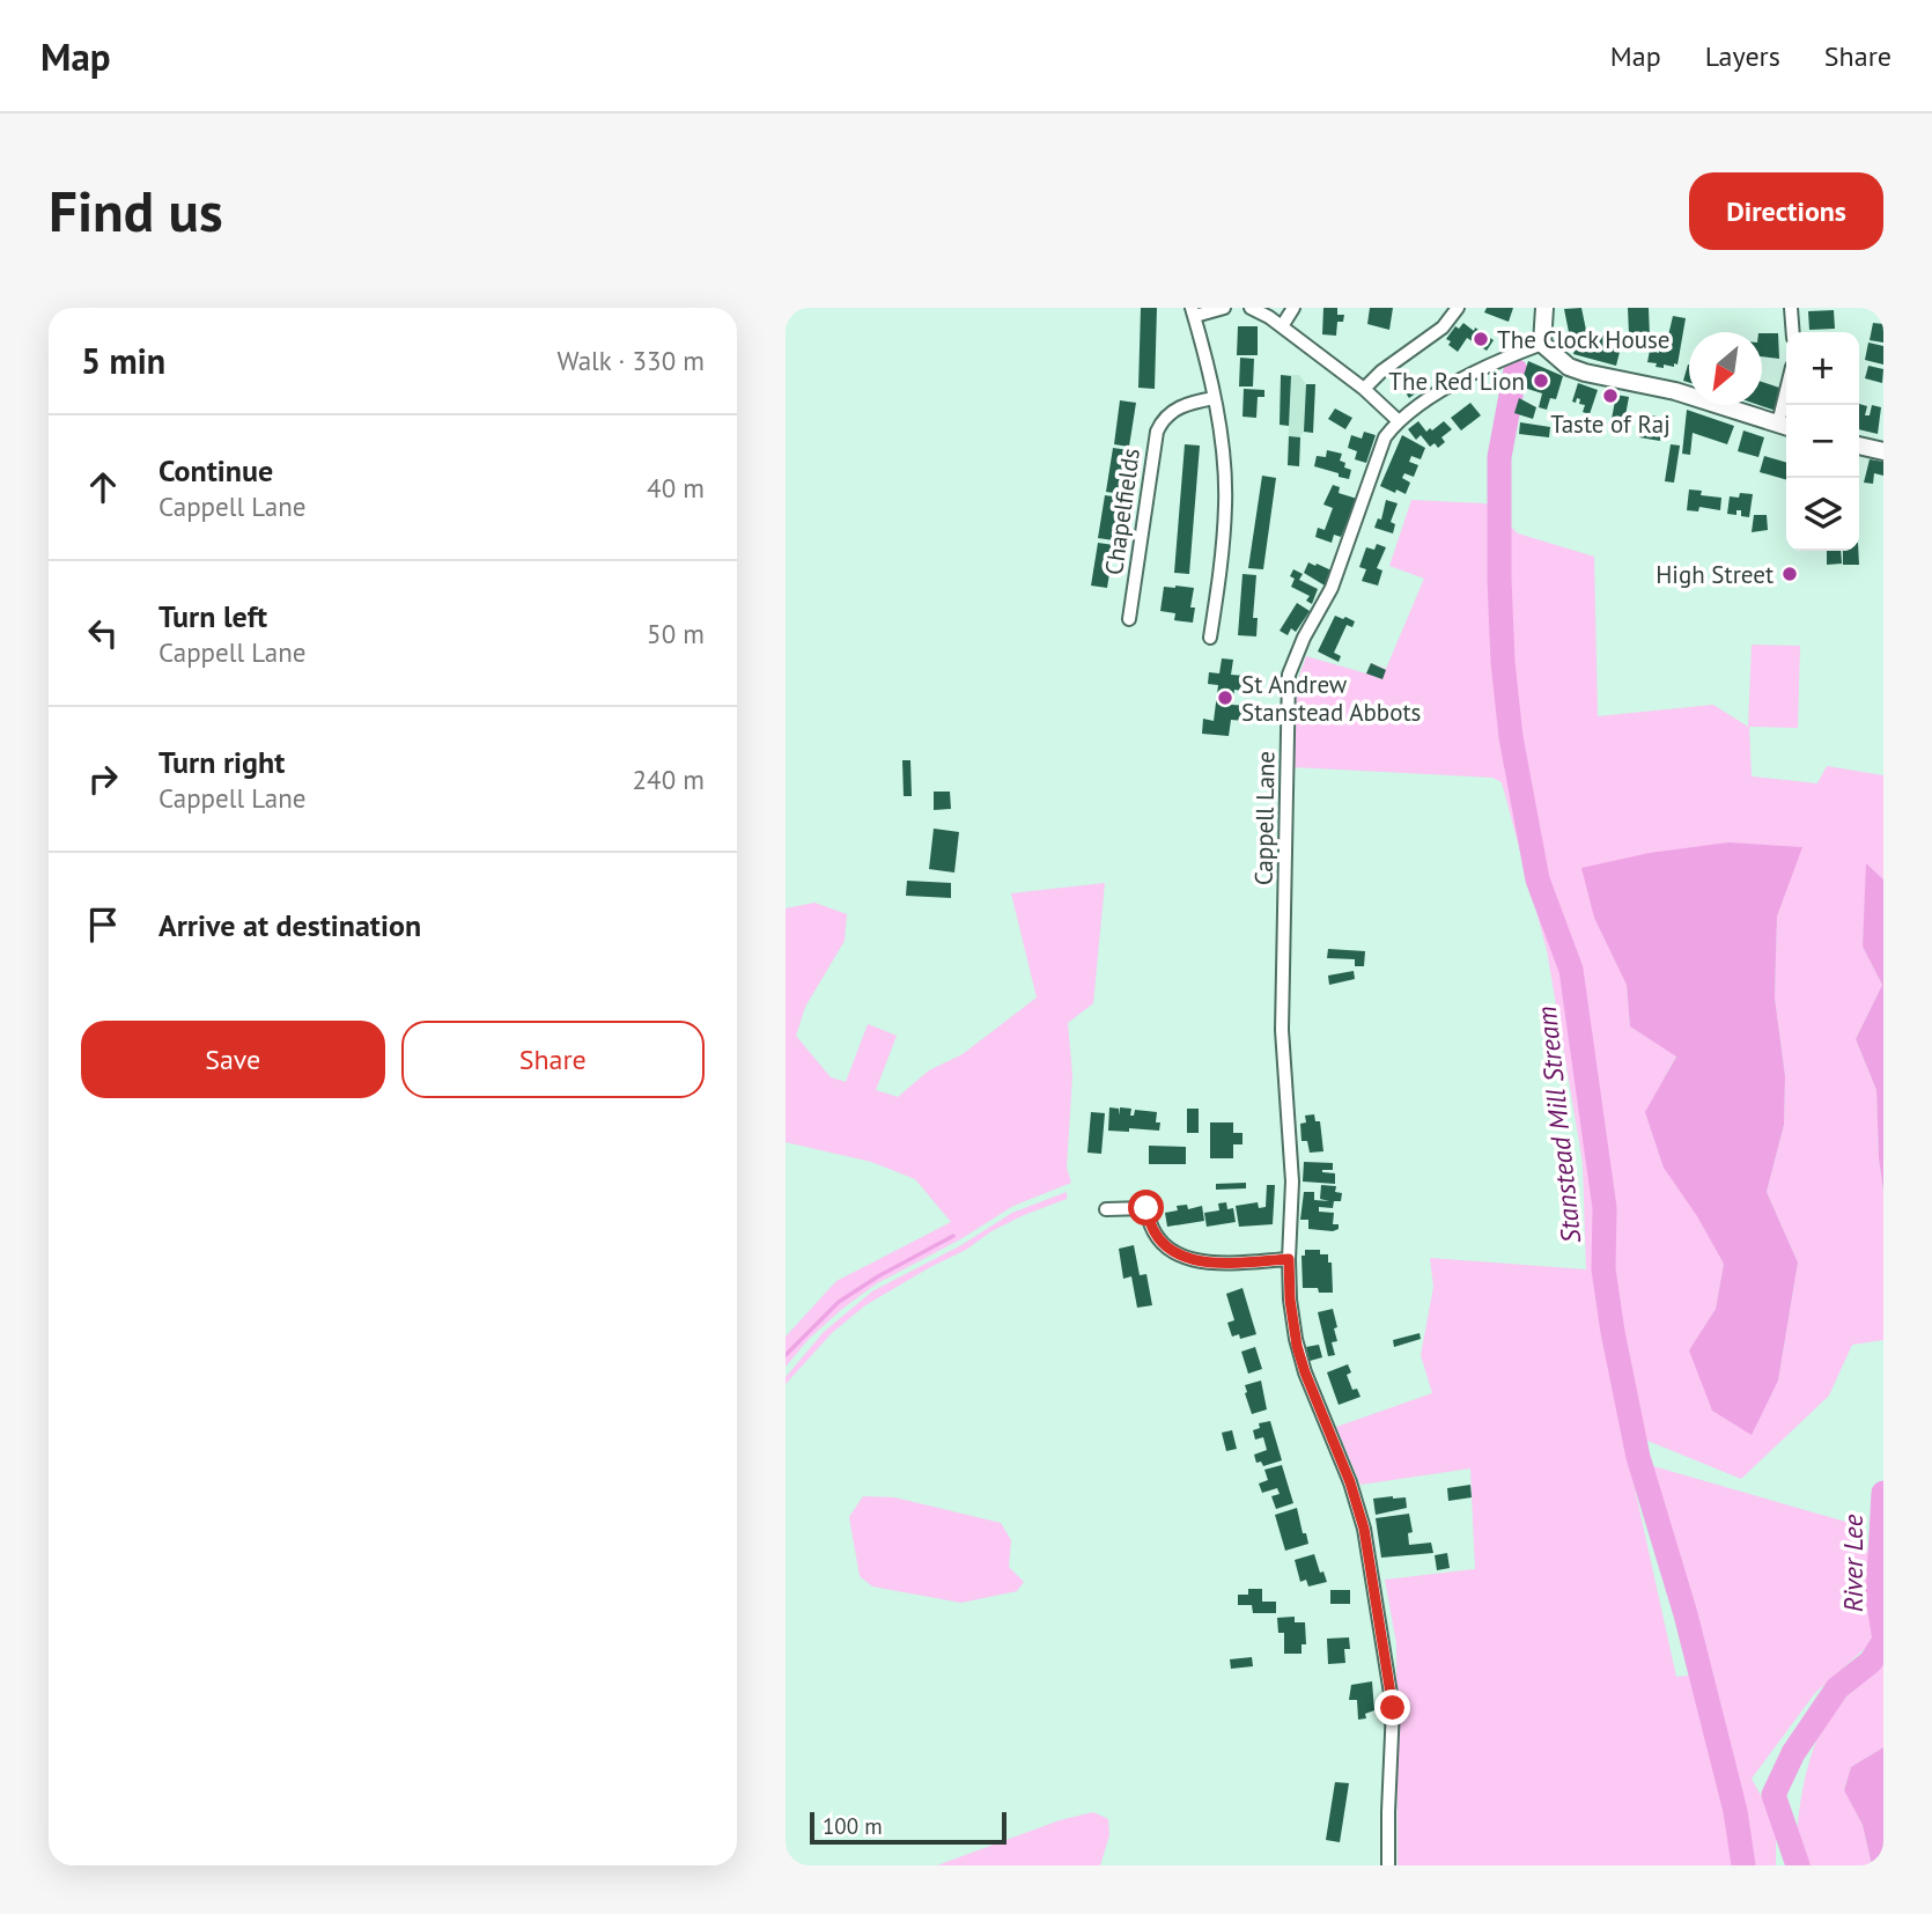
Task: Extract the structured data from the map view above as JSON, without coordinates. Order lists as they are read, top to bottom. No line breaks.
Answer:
{"streets":{"street":["Chapelfields","Cappell Lane"]},"water":["Stanstead Mill Stream","River Lee"],"places":["The Clock House","The Red Lion","Taste of Raj","High Street","St Andrew Stanstead Abbots"],"scale_bar":"100 m","north":"bottom left","page":{"header":"Map","nav":["Map","Layers","Share"],"buttons":["Directions",["Save","Share"]],"title":"Find us","heading":["5 min","Walk · 330 m"],"map_buttons":["+","−"],"list":[["Continue","Cappell Lane","40 m"],["Turn left","Cappell Lane","50 m"],["Turn right","Cappell Lane","240 m"],"Arrive at destination"],"scale":"100 m"}}
